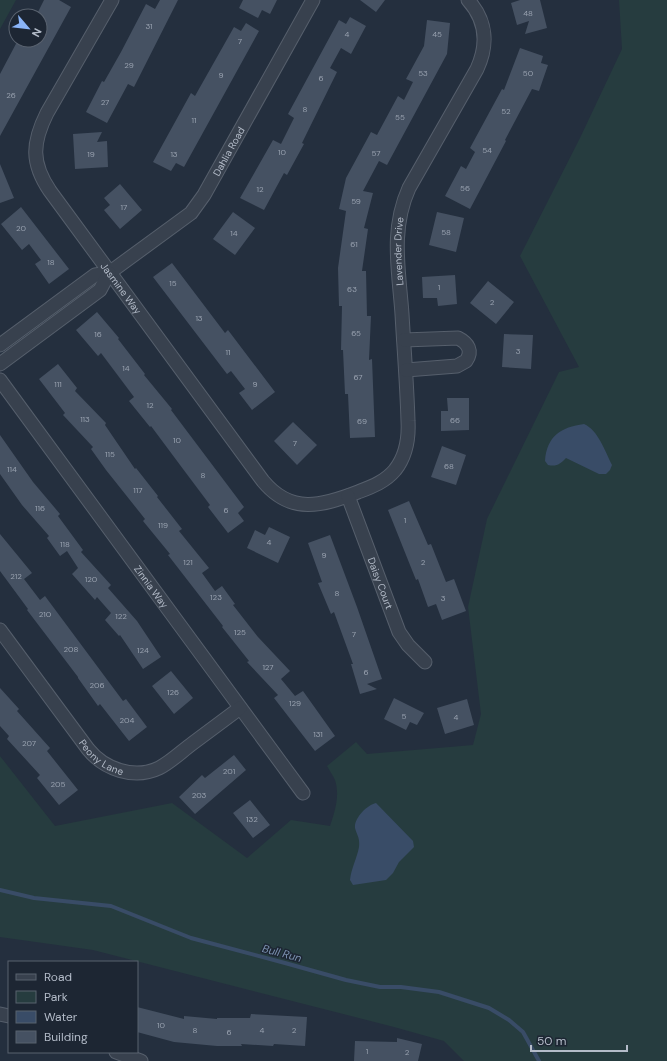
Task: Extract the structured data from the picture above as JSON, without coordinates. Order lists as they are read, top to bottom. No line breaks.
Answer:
{"streets":{"street":["Dahlia Road","Lavender Drive","Jasmine Way","Daisy Court","Zinnia Way","Peony Lane"]},"crossings":[["Dahlia Road","Jasmine Way"],["Lavender Drive","Jasmine Way"],["Lavender Drive","Daisy Court"],["Jasmine Way","Daisy Court"],["Zinnia Way","Peony Lane"]],"water":["Bull Run"],"house_numbers":["48","31","4","45","7","29","53","50","9","6","26","27","8","52","55","11","54","10","57","19","13","56","12","59","17","20","58","14","61","18","15","1","63","2","13","65","16","3","11","14","67","111","9","12","113","66","69","10","7","115","68","114","8","117","116","6","1","119","4","118","9","121","2","212","120","8","123","3","210","122","125","7","208","124","127","6","206","126","129","5","4","204","131","207","201","205","203","132","10","8","4","2","6","1","2"],"legend":["Road","Park","Water","Building"],"scale_bar":"50 m","north":"bottom right"}
